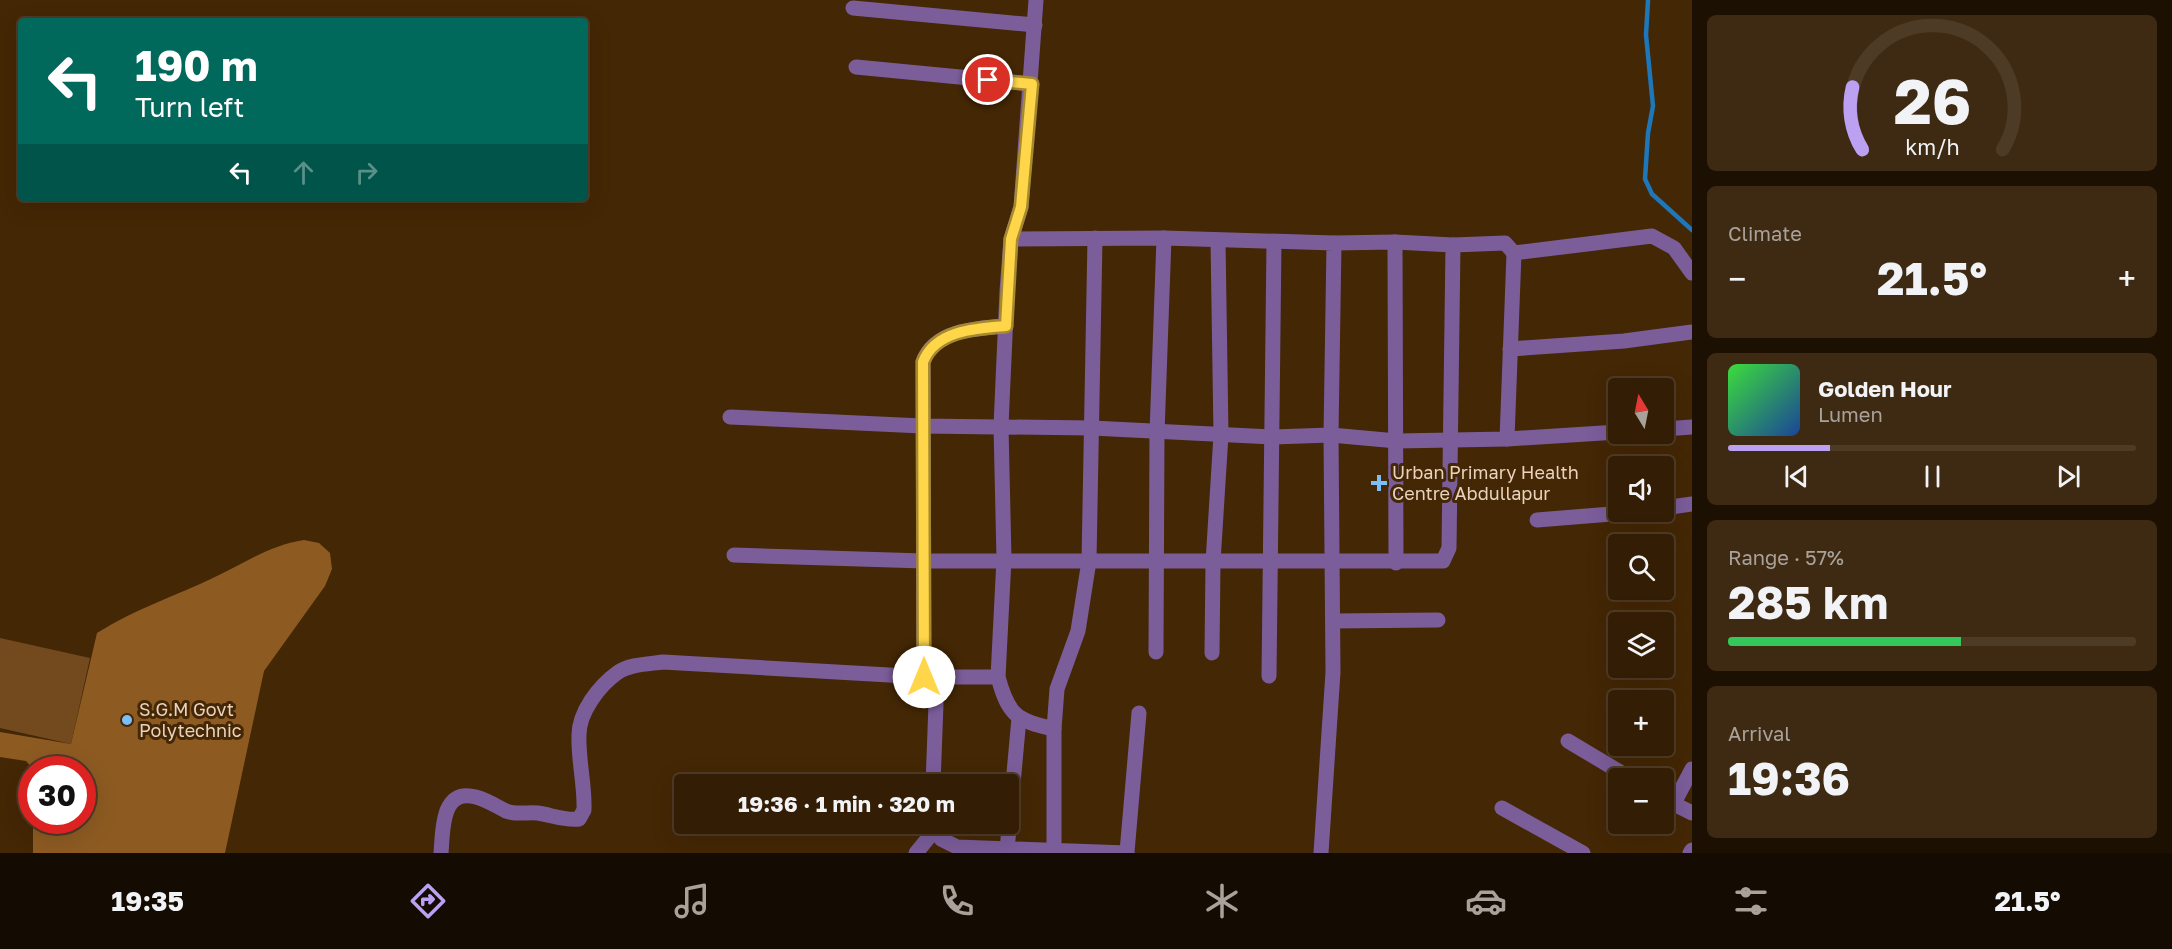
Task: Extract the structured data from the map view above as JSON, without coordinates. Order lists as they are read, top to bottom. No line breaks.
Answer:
{"places":{"health":["Urban Primary Health Centre Abdullapur"],"other":["S.G.M Govt Polytechnic"]},"north":"top","page":{"turn":["190 m","Turn left"],"tile":["Climate",["Range · 57%","285 km"],["Arrival","19:36"]],"heat":["−","21.5°","+"],"song":["Golden Hour","Lumen"],"map_buttons":["+","−"],"limit":"30","trip":"19:36 · 1 min · 320 m","tabs":["19:35","21.5°"],"gauge":["26","km/h"]}}
